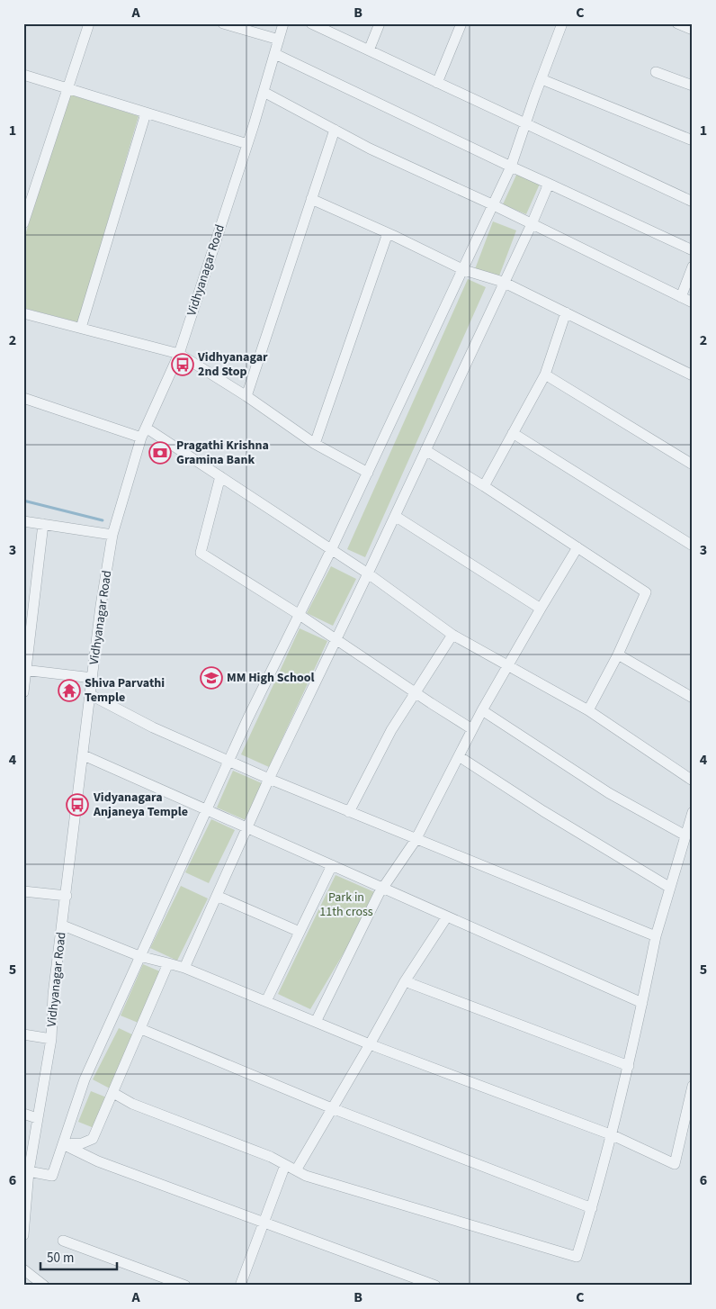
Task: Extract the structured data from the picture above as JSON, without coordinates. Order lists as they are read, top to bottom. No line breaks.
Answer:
{"streets":{"street":["Vidhyanagar Road"]},"parks":["Park in 11th cross"],"places":{"bus stop":["Vidhyanagar 2nd Stop","Vidyanagara Anjaneya Temple"],"bank":["Pragathi Krishna Gramina Bank"],"school or university":["MM High School"],"temple":["Shiva Parvathi Temple"]},"scale_bar":"50 m","grid":{"columns":["A","B","C"],"rows":["1","2","3","4","5","6"]}}
